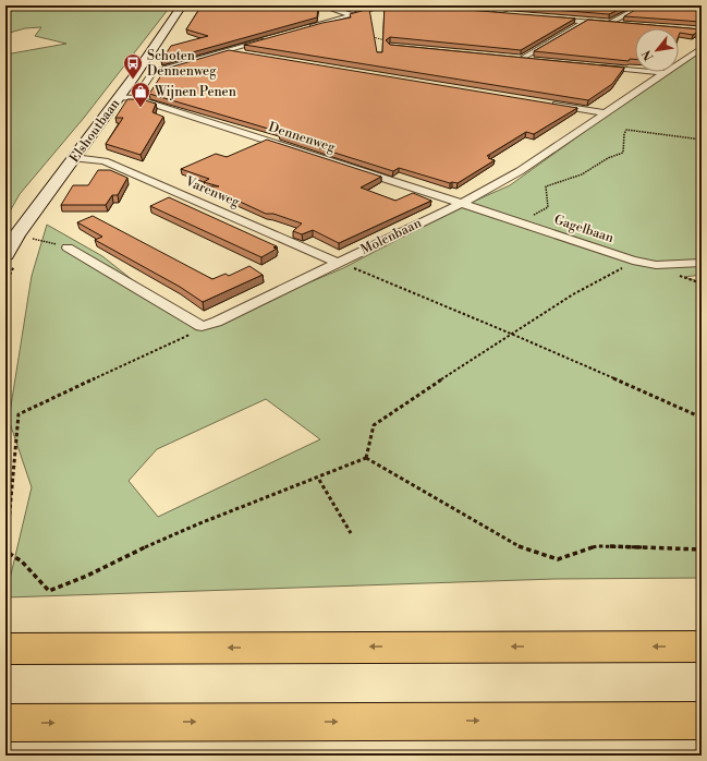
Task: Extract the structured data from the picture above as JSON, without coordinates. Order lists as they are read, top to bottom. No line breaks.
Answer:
{"streets":{"main road":["Elshoutbaan"],"street":["Dennenweg","Varenweg","Gagelbaan","Molenbaan"]},"crossings":[["Elshoutbaan","Dennenweg"],["Elshoutbaan","Varenweg"],["Dennenweg","Gagelbaan"],["Dennenweg","Molenbaan"],["Varenweg","Molenbaan"],["Gagelbaan","Molenbaan"]],"places":{"bus stop":["Schoten Dennenweg"],"shop":["Wijnen Penen"]},"north":"bottom left"}
